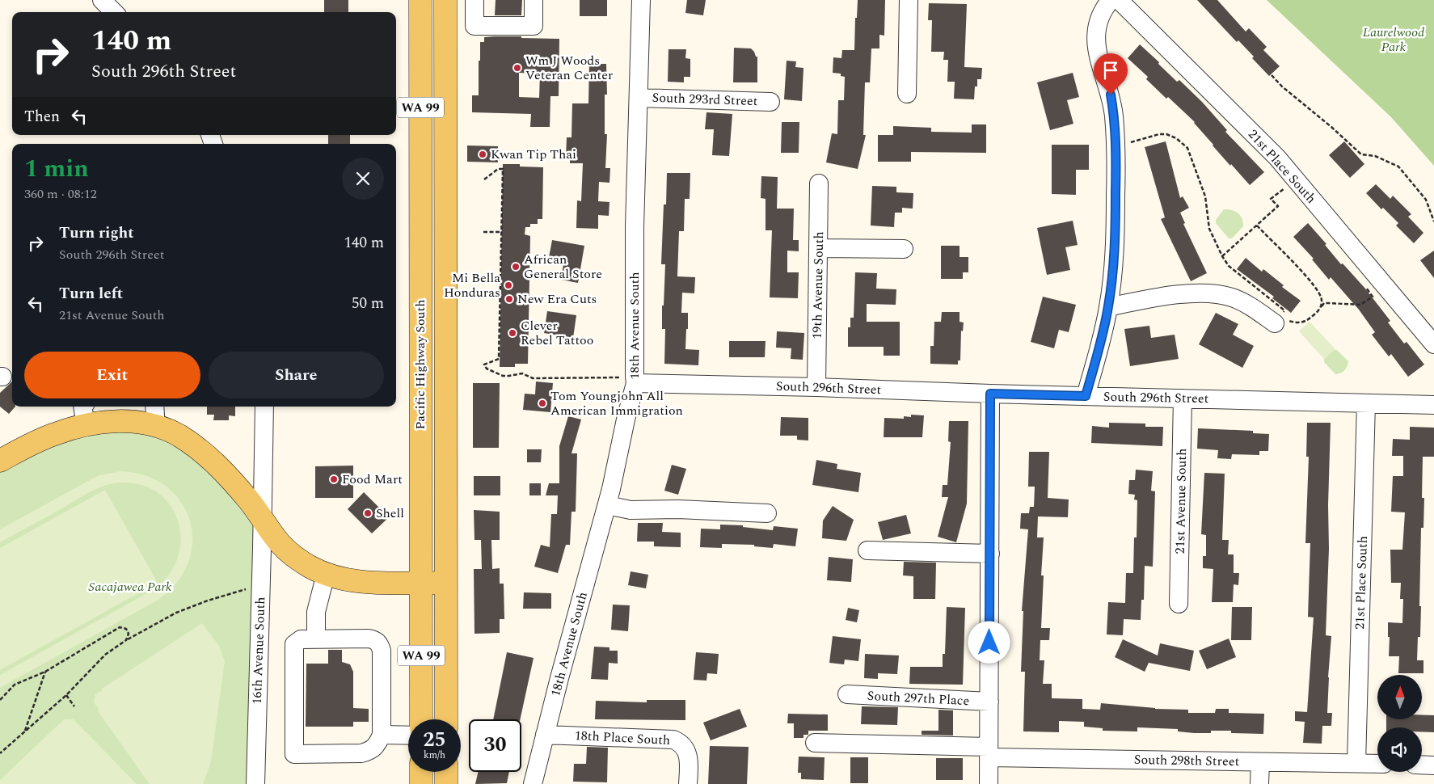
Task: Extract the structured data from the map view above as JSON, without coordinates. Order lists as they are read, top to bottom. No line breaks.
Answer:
{"streets":{"main road":["WA 99","Pacific Highway South"],"street":["South 293rd Street","21st Place South","19th Avenue South","18th Avenue South","South 296th Street","21st Avenue South","16th Avenue South","South 297th Place","18th Place South","South 298th Street"]},"crossings":[["South 293rd Street","18th Avenue South"],["21st Place South","South 296th Street"],["21st Place South","South 298th Street"],["19th Avenue South","South 296th Street"],["18th Avenue South","South 296th Street"],["18th Avenue South","18th Place South"],["South 296th Street","21st Avenue South"]],"parks":["Laurelwood Park","Sacajawea Park"],"places":["Wm J Woods Veteran Center","Kwan Tip Thai","African General Store","Mi Bella Honduras","New Era Cuts","Clever Rebel Tattoo","Tom Youngjohn All American Immigration","Food Mart","Shell"],"north":"top","page":{"turn":["140 m","South 296th Street"],"then":"Then","heading":["1 min","360 m · 08:12"],"list":[{"name":"Turn right","note":"South 296th Street","value":"140 m"},{"name":"Turn left","note":"21st Avenue South","value":"50 m"}],"buttons":["Exit","Share"],"speed":"25 km/h","limit":"30"}}
